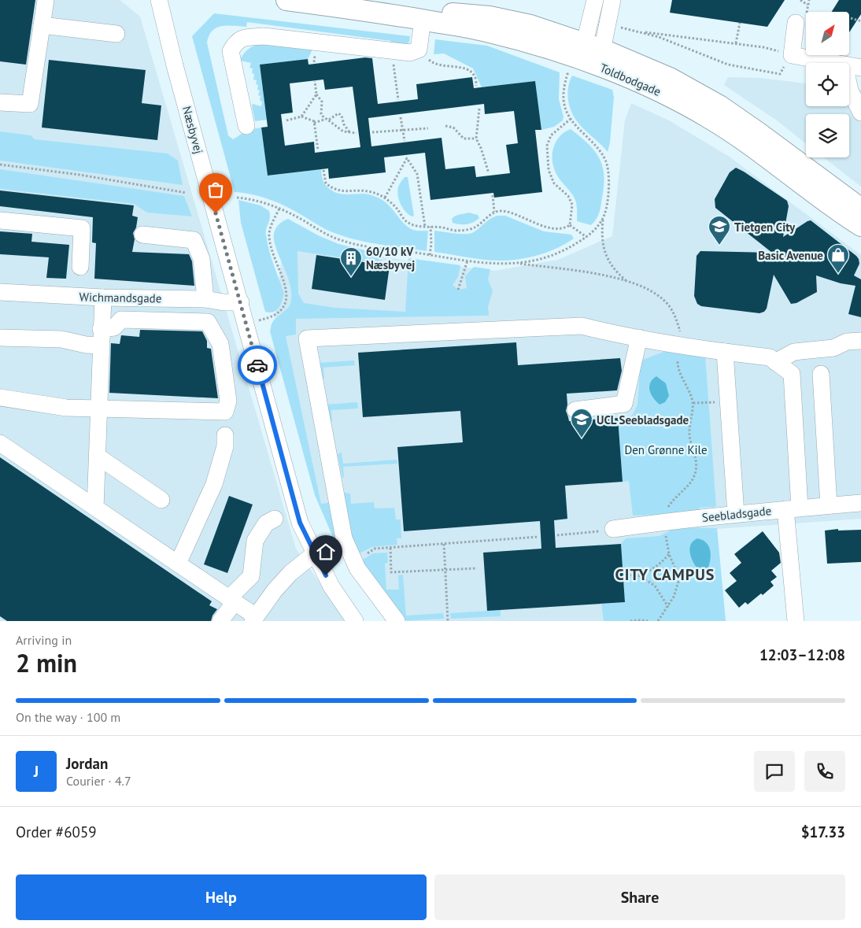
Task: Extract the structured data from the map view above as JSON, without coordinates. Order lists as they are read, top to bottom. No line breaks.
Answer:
{"streets":{"main road":["Toldbodgade"],"street":["Næsbyvej","Wichmandsgade","Seebladsgade"]},"crossings":[["Næsbyvej","Wichmandsgade"]],"districts":["CITY CAMPUS"],"parks":["Den Grønne Kile"],"places":{"school or university":["Tietgen City","UCL Seebladsgade"],"shop":["Basic Avenue"],"building":["60/10 kV Næsbyvej"]},"north":"top right","page":{"heading":["2 min","Arriving in","12:03–12:08"],"panel":["Jordan","Courier · 4.7","Order #6059","$17.33"],"bar":"On the way · 100 m","round":"J","buttons":["Help","Share"]}}
